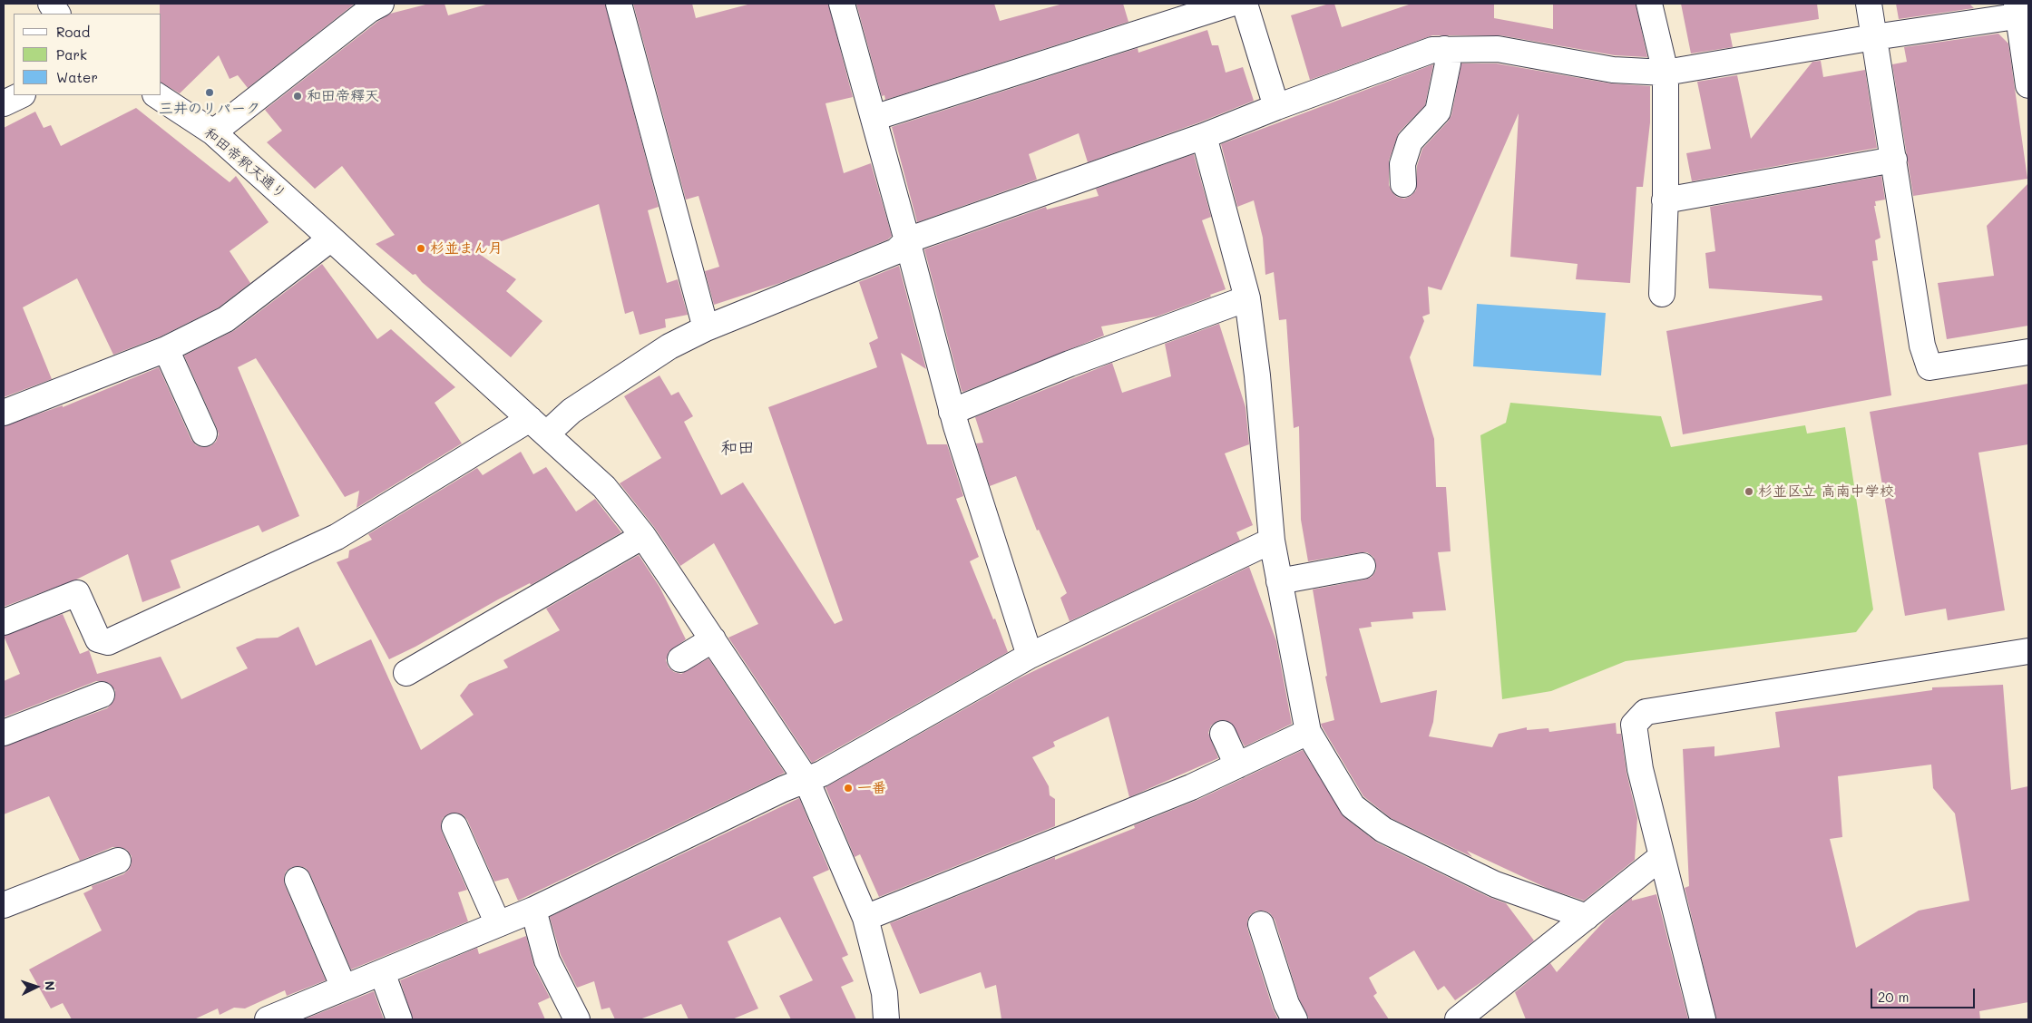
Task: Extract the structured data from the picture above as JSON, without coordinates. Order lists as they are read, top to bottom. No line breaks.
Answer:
{"streets":{"street":["和田帝釈天通り"]},"districts":["和田"],"places":["三井のリパーク","和田帝釋天","杉並まん月","杉並区立 高南中学校","一番"],"legend":["Road","Park","Water"],"scale_bar":"20 m","north":"right"}
